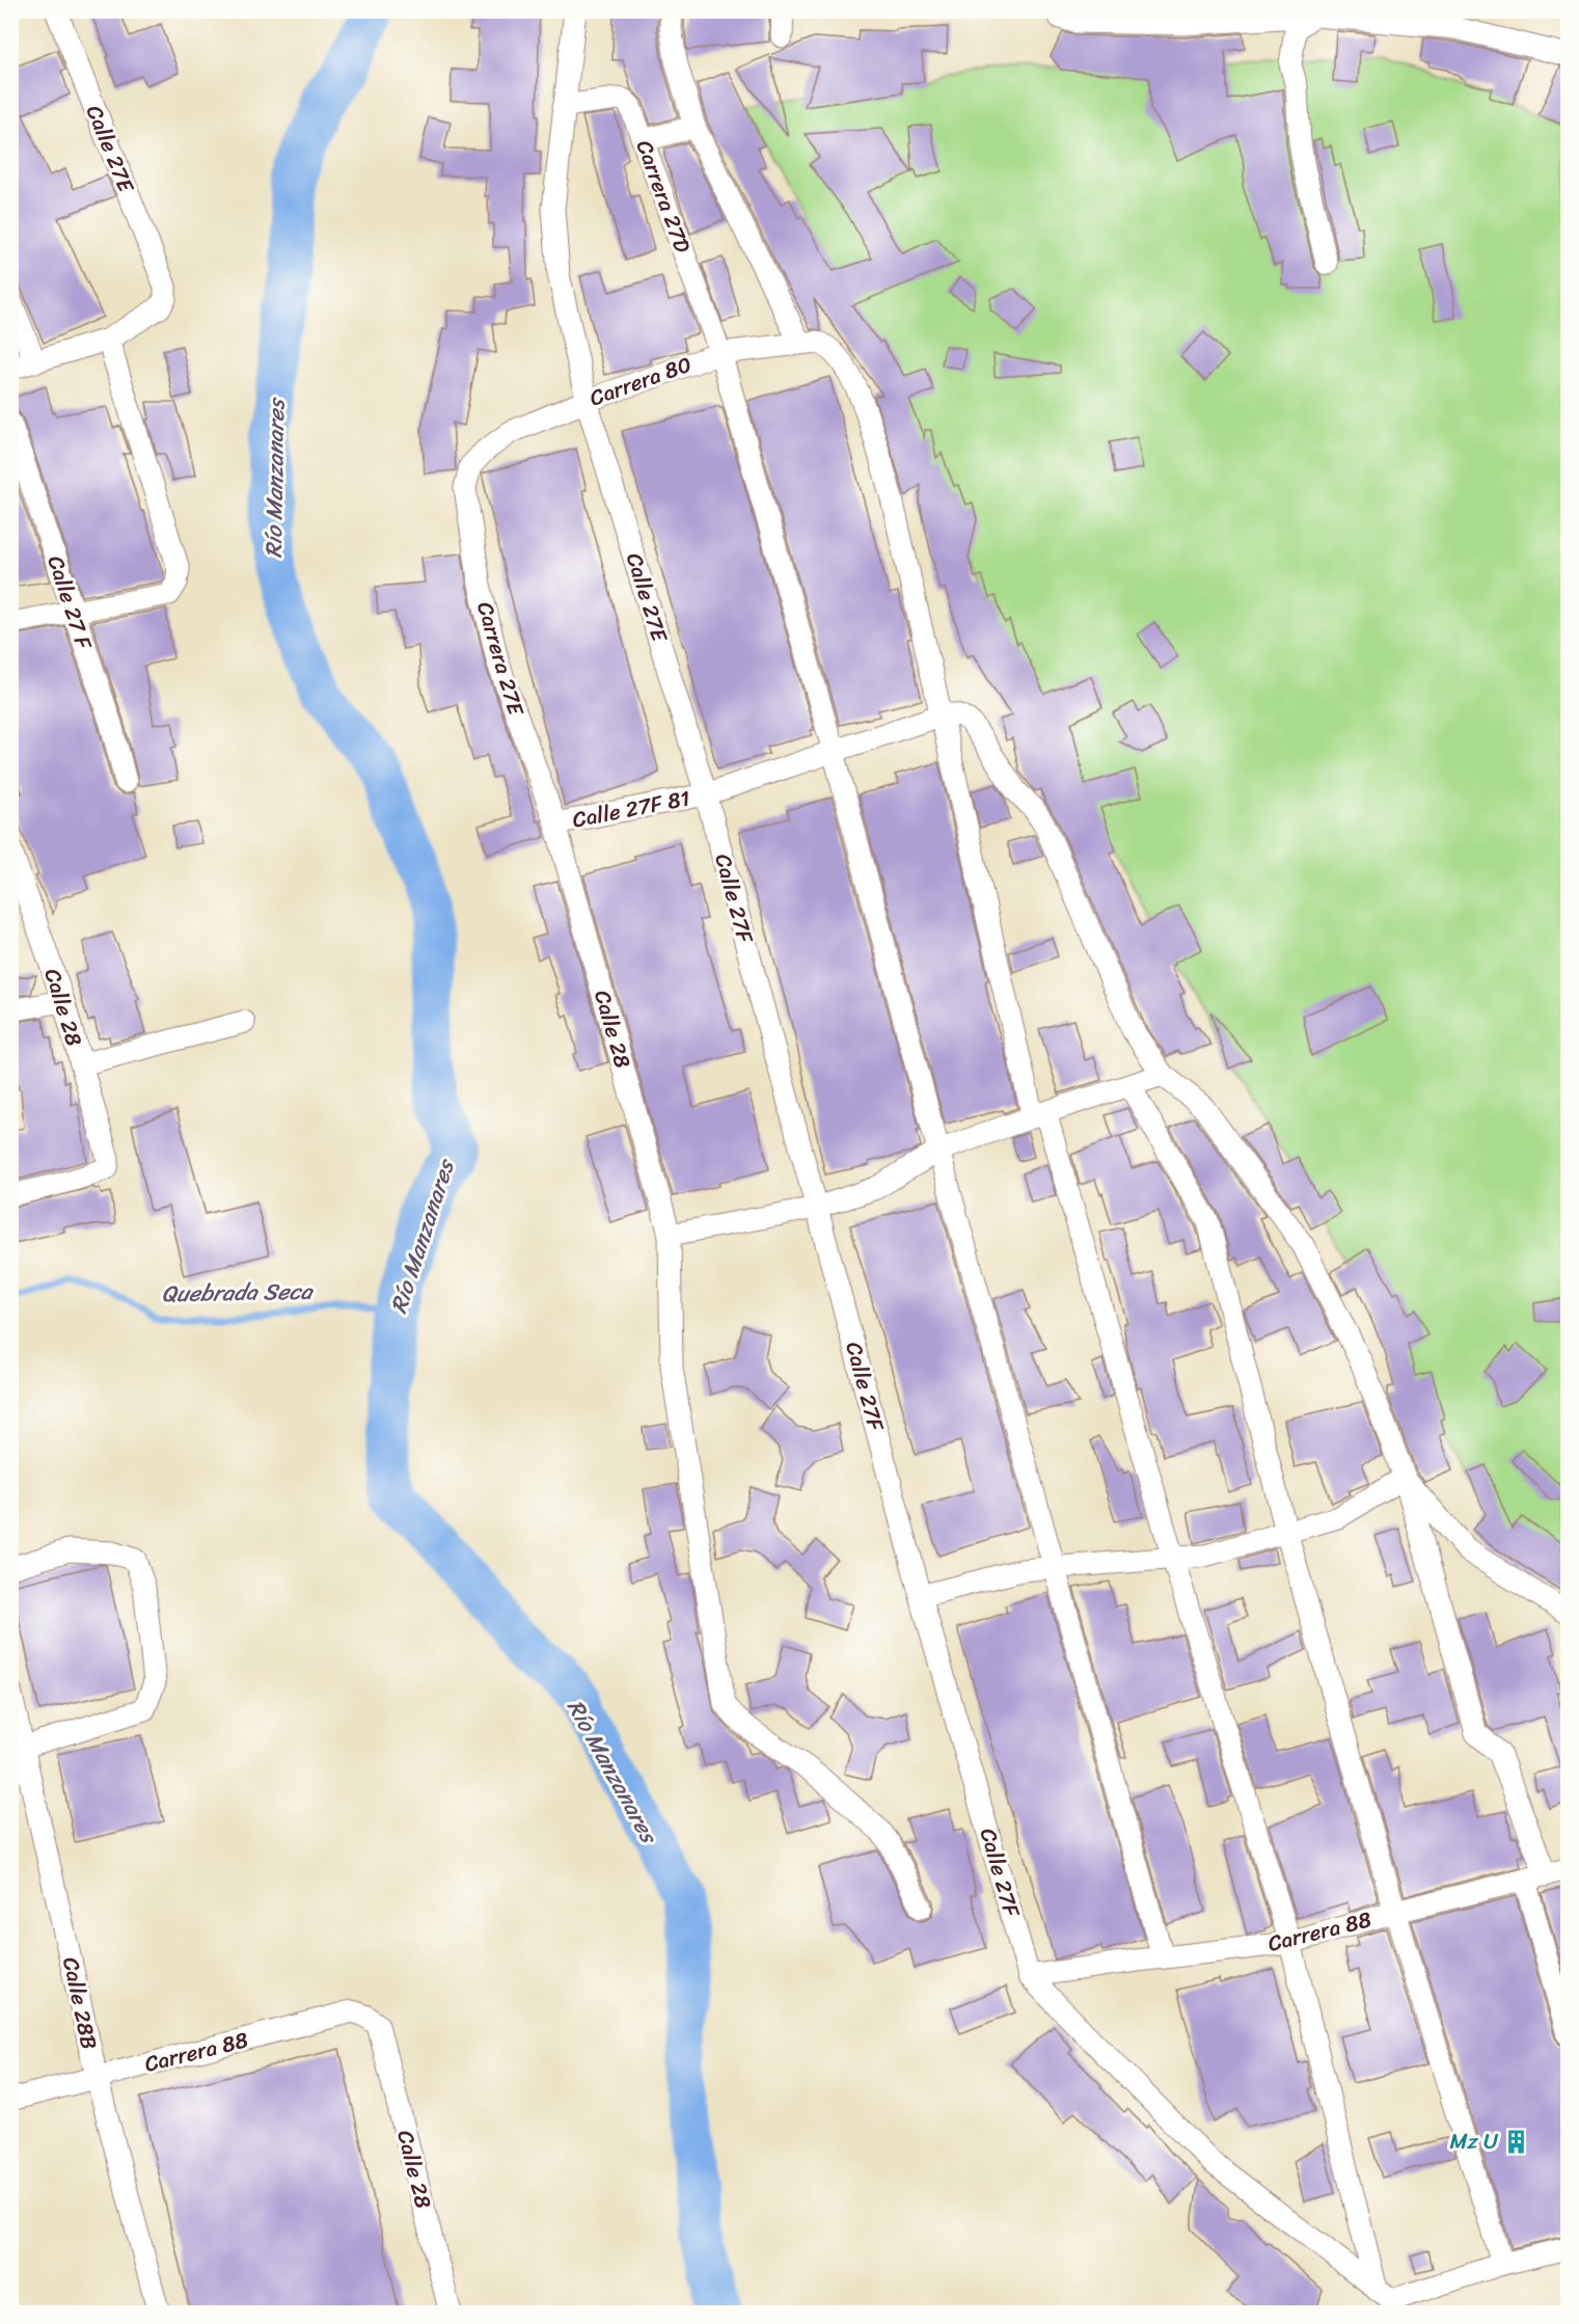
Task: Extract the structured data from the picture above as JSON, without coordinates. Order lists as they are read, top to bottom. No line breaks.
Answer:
{"streets":{"street":["Calle 27E","Carrera 27D","Carrera 80","Calle 27 F","Carrera 27E","Calle 27F 81","Calle 27F","Calle 28","Carrera 88","Calle 28B"]},"crossings":[["Calle 27E","Carrera 80"],["Calle 27E","Calle 27F 81"],["Calle 27E","Calle 27F"],["Carrera 27D","Carrera 80"],["Carrera 27D","Carrera 88"],["Carrera 80","Carrera 27E"],["Carrera 27E","Calle 27F 81"],["Carrera 27E","Calle 28"],["Calle 27F 81","Calle 27F"],["Calle 27F 81","Calle 28"],["Calle 27F","Carrera 88"],["Calle 28","Carrera 88"],["Carrera 88","Calle 28B"]],"water":["Río Manzanares","Quebrada Seca"],"places":{"building":["Mz U"]}}
